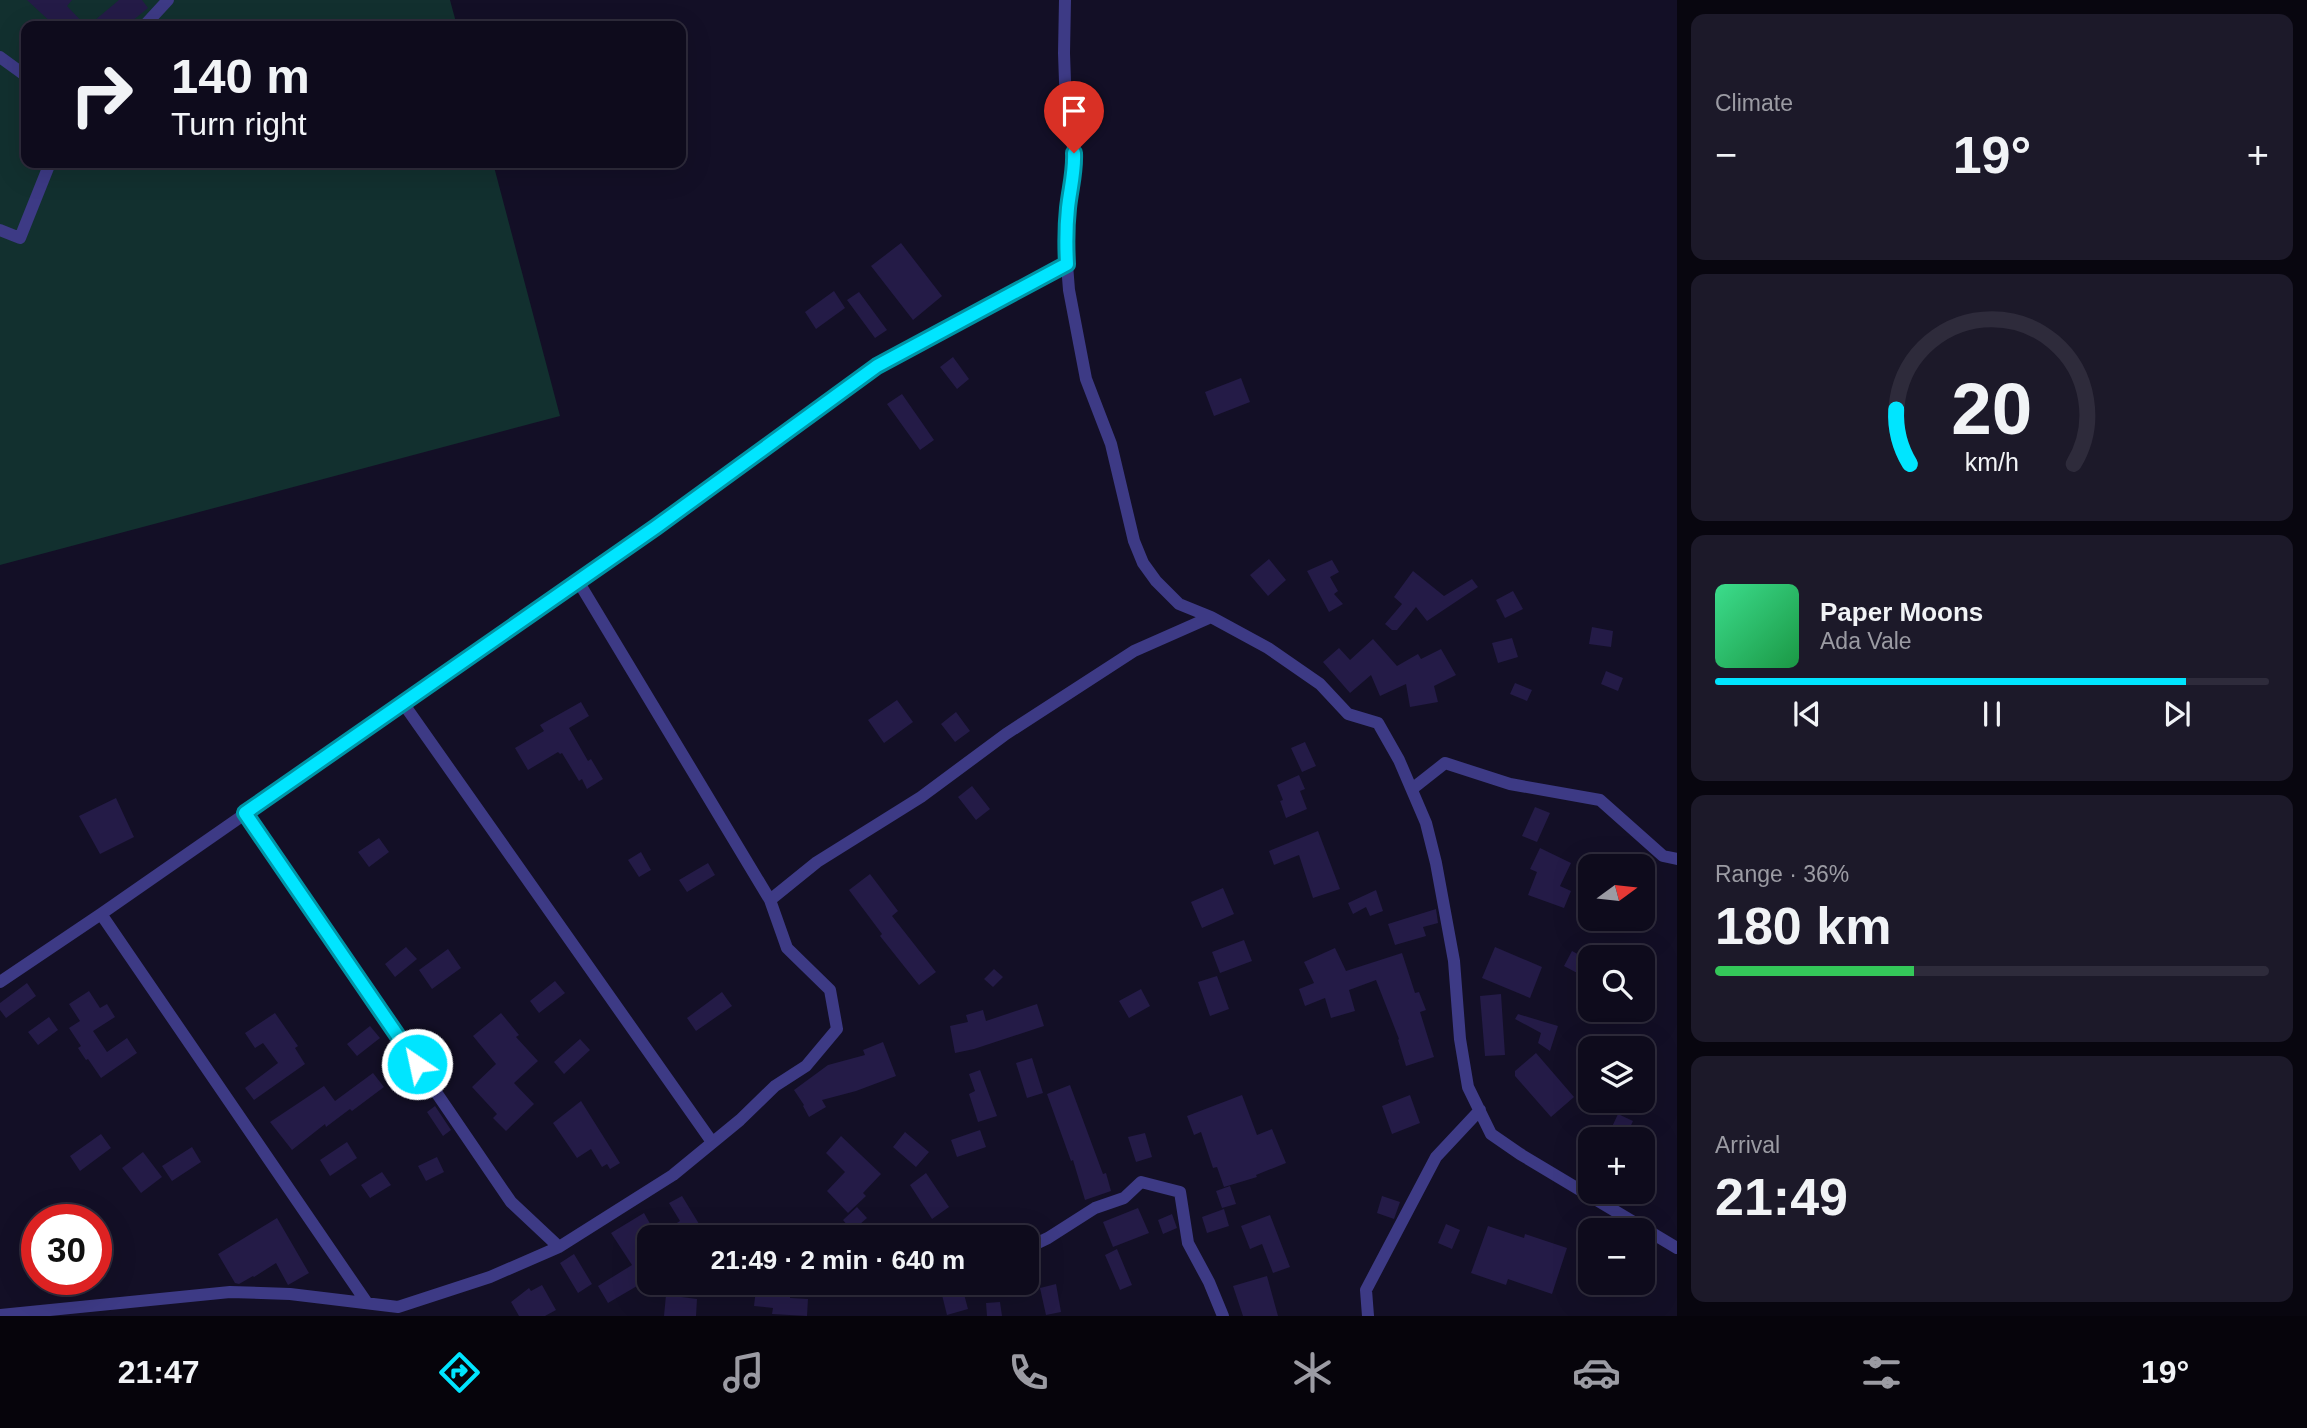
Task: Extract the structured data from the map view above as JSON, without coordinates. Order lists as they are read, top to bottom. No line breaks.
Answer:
{"north":"right","page":{"tile":["Climate",["Range · 36%","180 km"],["Arrival","21:49"]],"turn":["140 m","Turn right"],"heat":["−","19°","+"],"song":["Paper Moons","Ada Vale"],"map_buttons":["+","−"],"limit":"30","trip":"21:49 · 2 min · 640 m","tabs":["21:47","19°"],"gauge":["20","km/h"]}}
